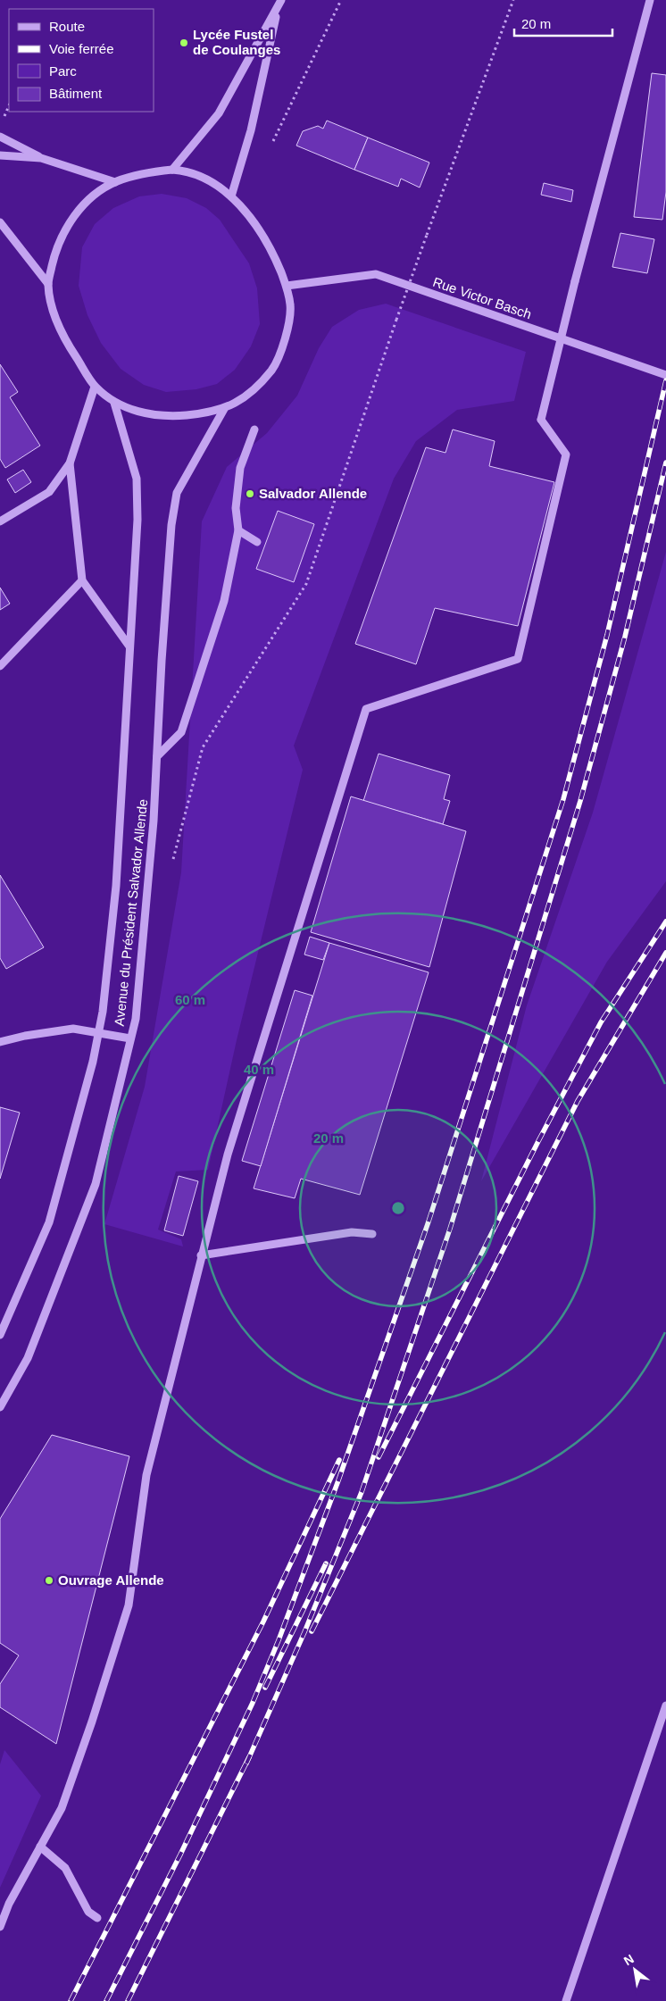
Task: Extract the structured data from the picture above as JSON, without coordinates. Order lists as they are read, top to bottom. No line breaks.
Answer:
{"streets":{"street":["Rue Victor Basch","Avenue du Président Salvador Allende"]},"places":["Lycée Fustel de Coulanges","Salvador Allende","Ouvrage Allende"],"legend":["Route","Voie ferrée","Parc","Bâtiment"],"scale_bar":"20 m","north":"top left","rings":["60 m","40 m","20 m"]}
